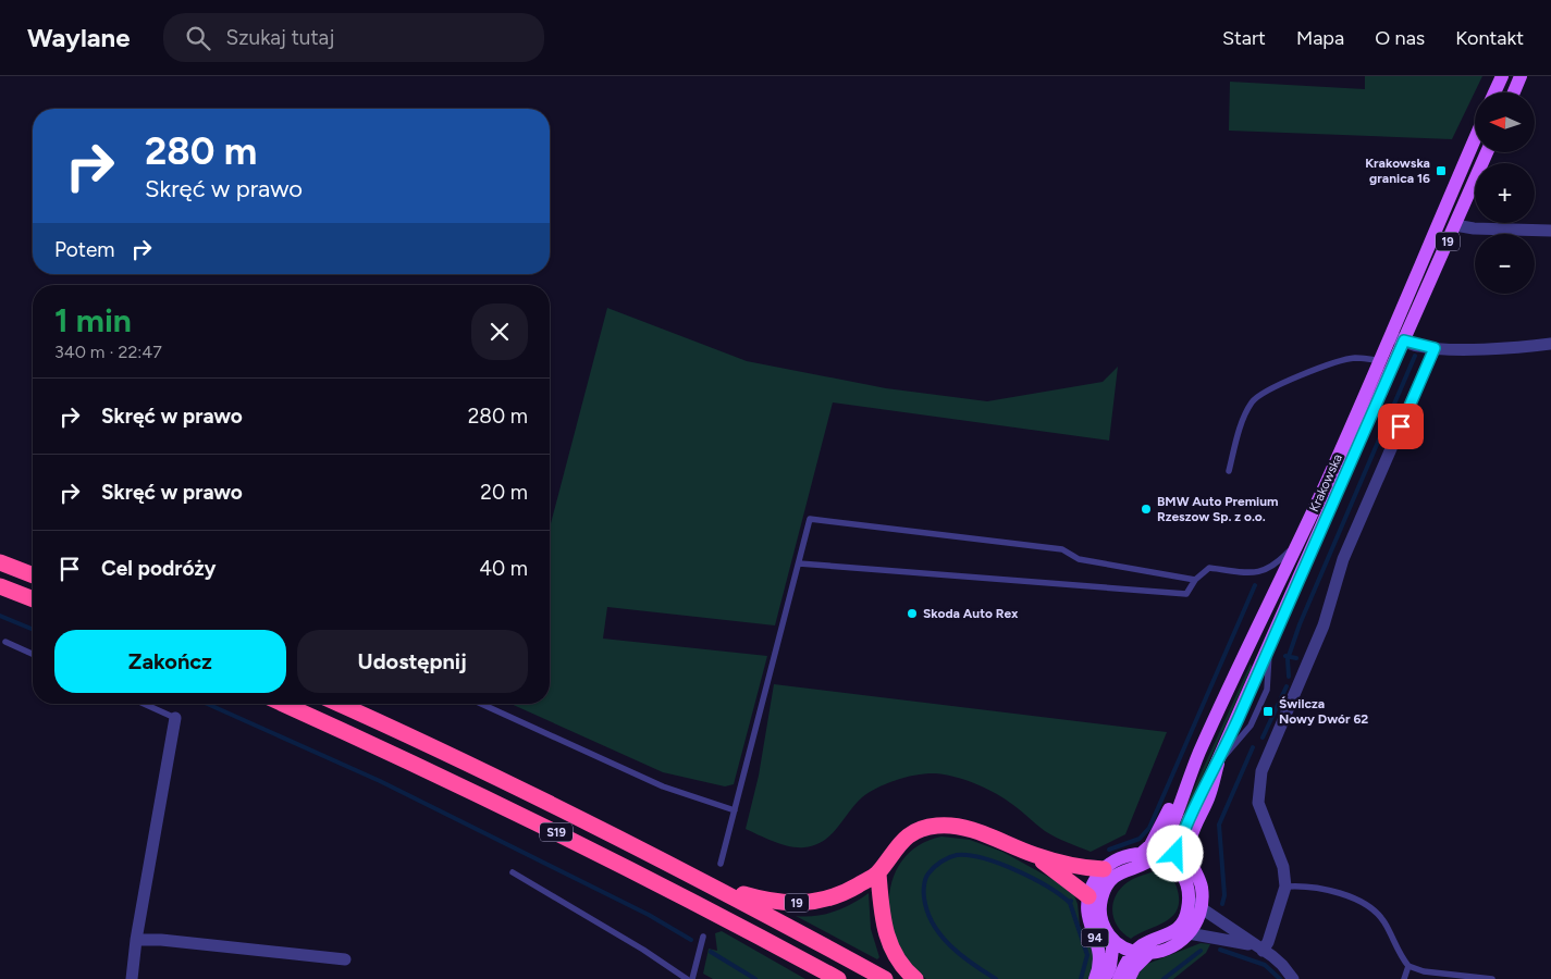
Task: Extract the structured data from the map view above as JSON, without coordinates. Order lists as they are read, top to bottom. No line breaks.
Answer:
{"streets":{"highway":["19","S19"],"main road":["Krakowska","94"]},"crossings":[["19","Krakowska"],["19","S19"],["Krakowska","94"]],"places":{"transit":["Krakowska granica 16","Świlcza Nowy Dwór 62"],"other":["BMW Auto Premium Rzeszow Sp. z o.o.","Skoda Auto Rex"]},"north":"left","page":{"header":"Waylane","search":"Szukaj tutaj","nav":["Start","Mapa","O nas","Kontakt"],"map_buttons":["+","−"],"turn":["280 m","Skręć w prawo"],"then":"Potem","heading":["1 min","340 m · 22:47"],"list":[{"name":"Skręć w prawo","value":"280 m"},{"name":"Skręć w prawo","value":"20 m"},{"name":"Cel podróży","value":"40 m"}],"buttons":["Zakończ","Udostępnij"]}}
